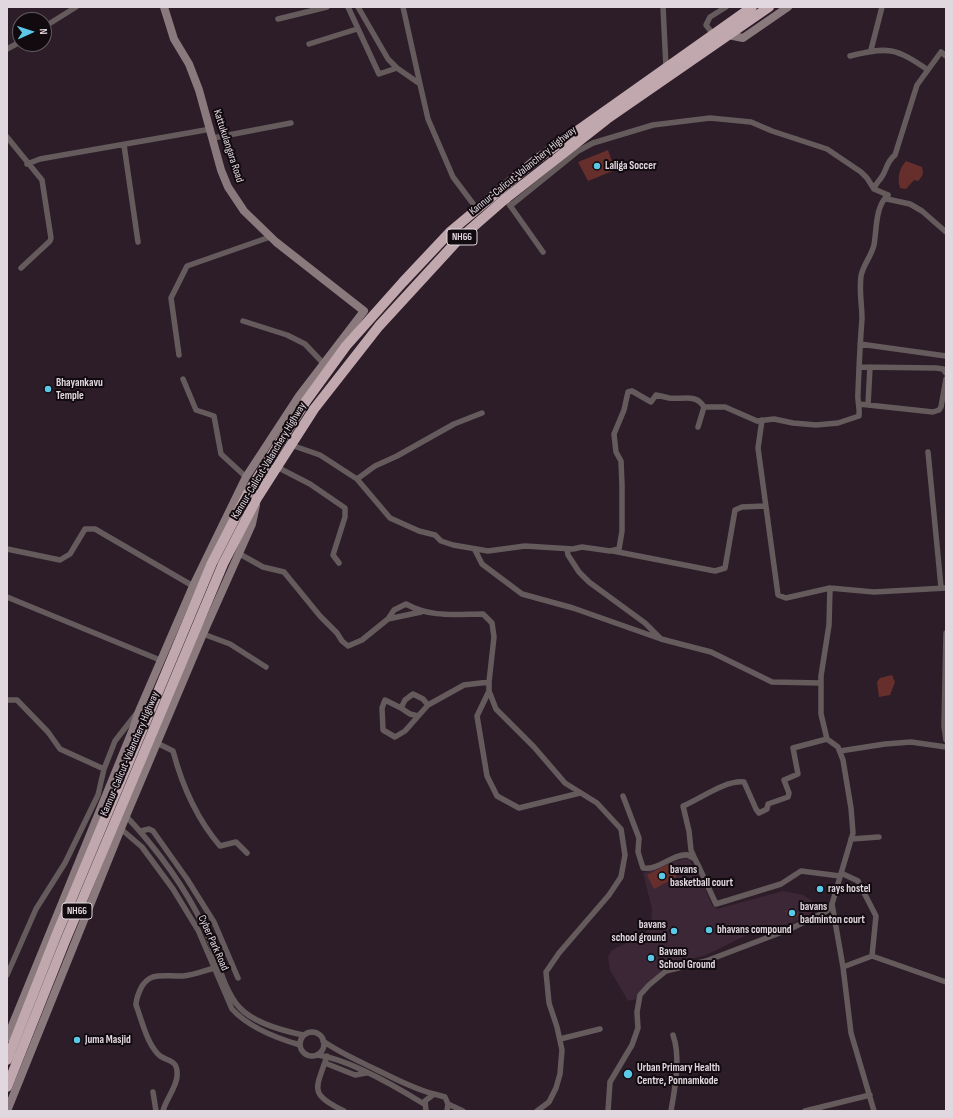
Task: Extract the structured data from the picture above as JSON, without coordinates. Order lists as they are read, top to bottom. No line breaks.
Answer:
{"streets":{"highway":["Kannur-Calicut-Valanchery Highway","NH66"],"street":["Kattukulangara Road","Cyber Park Road"]},"places":["Laliga Soccer","Bhayankavu Temple","bavans basketball court","rays hostel","bavans badminton court","bhavans compound","bavans school ground","Bavans School Ground","Juma Masjid","Urban Primary Health Centre, Ponnamkode"],"north":"right"}
